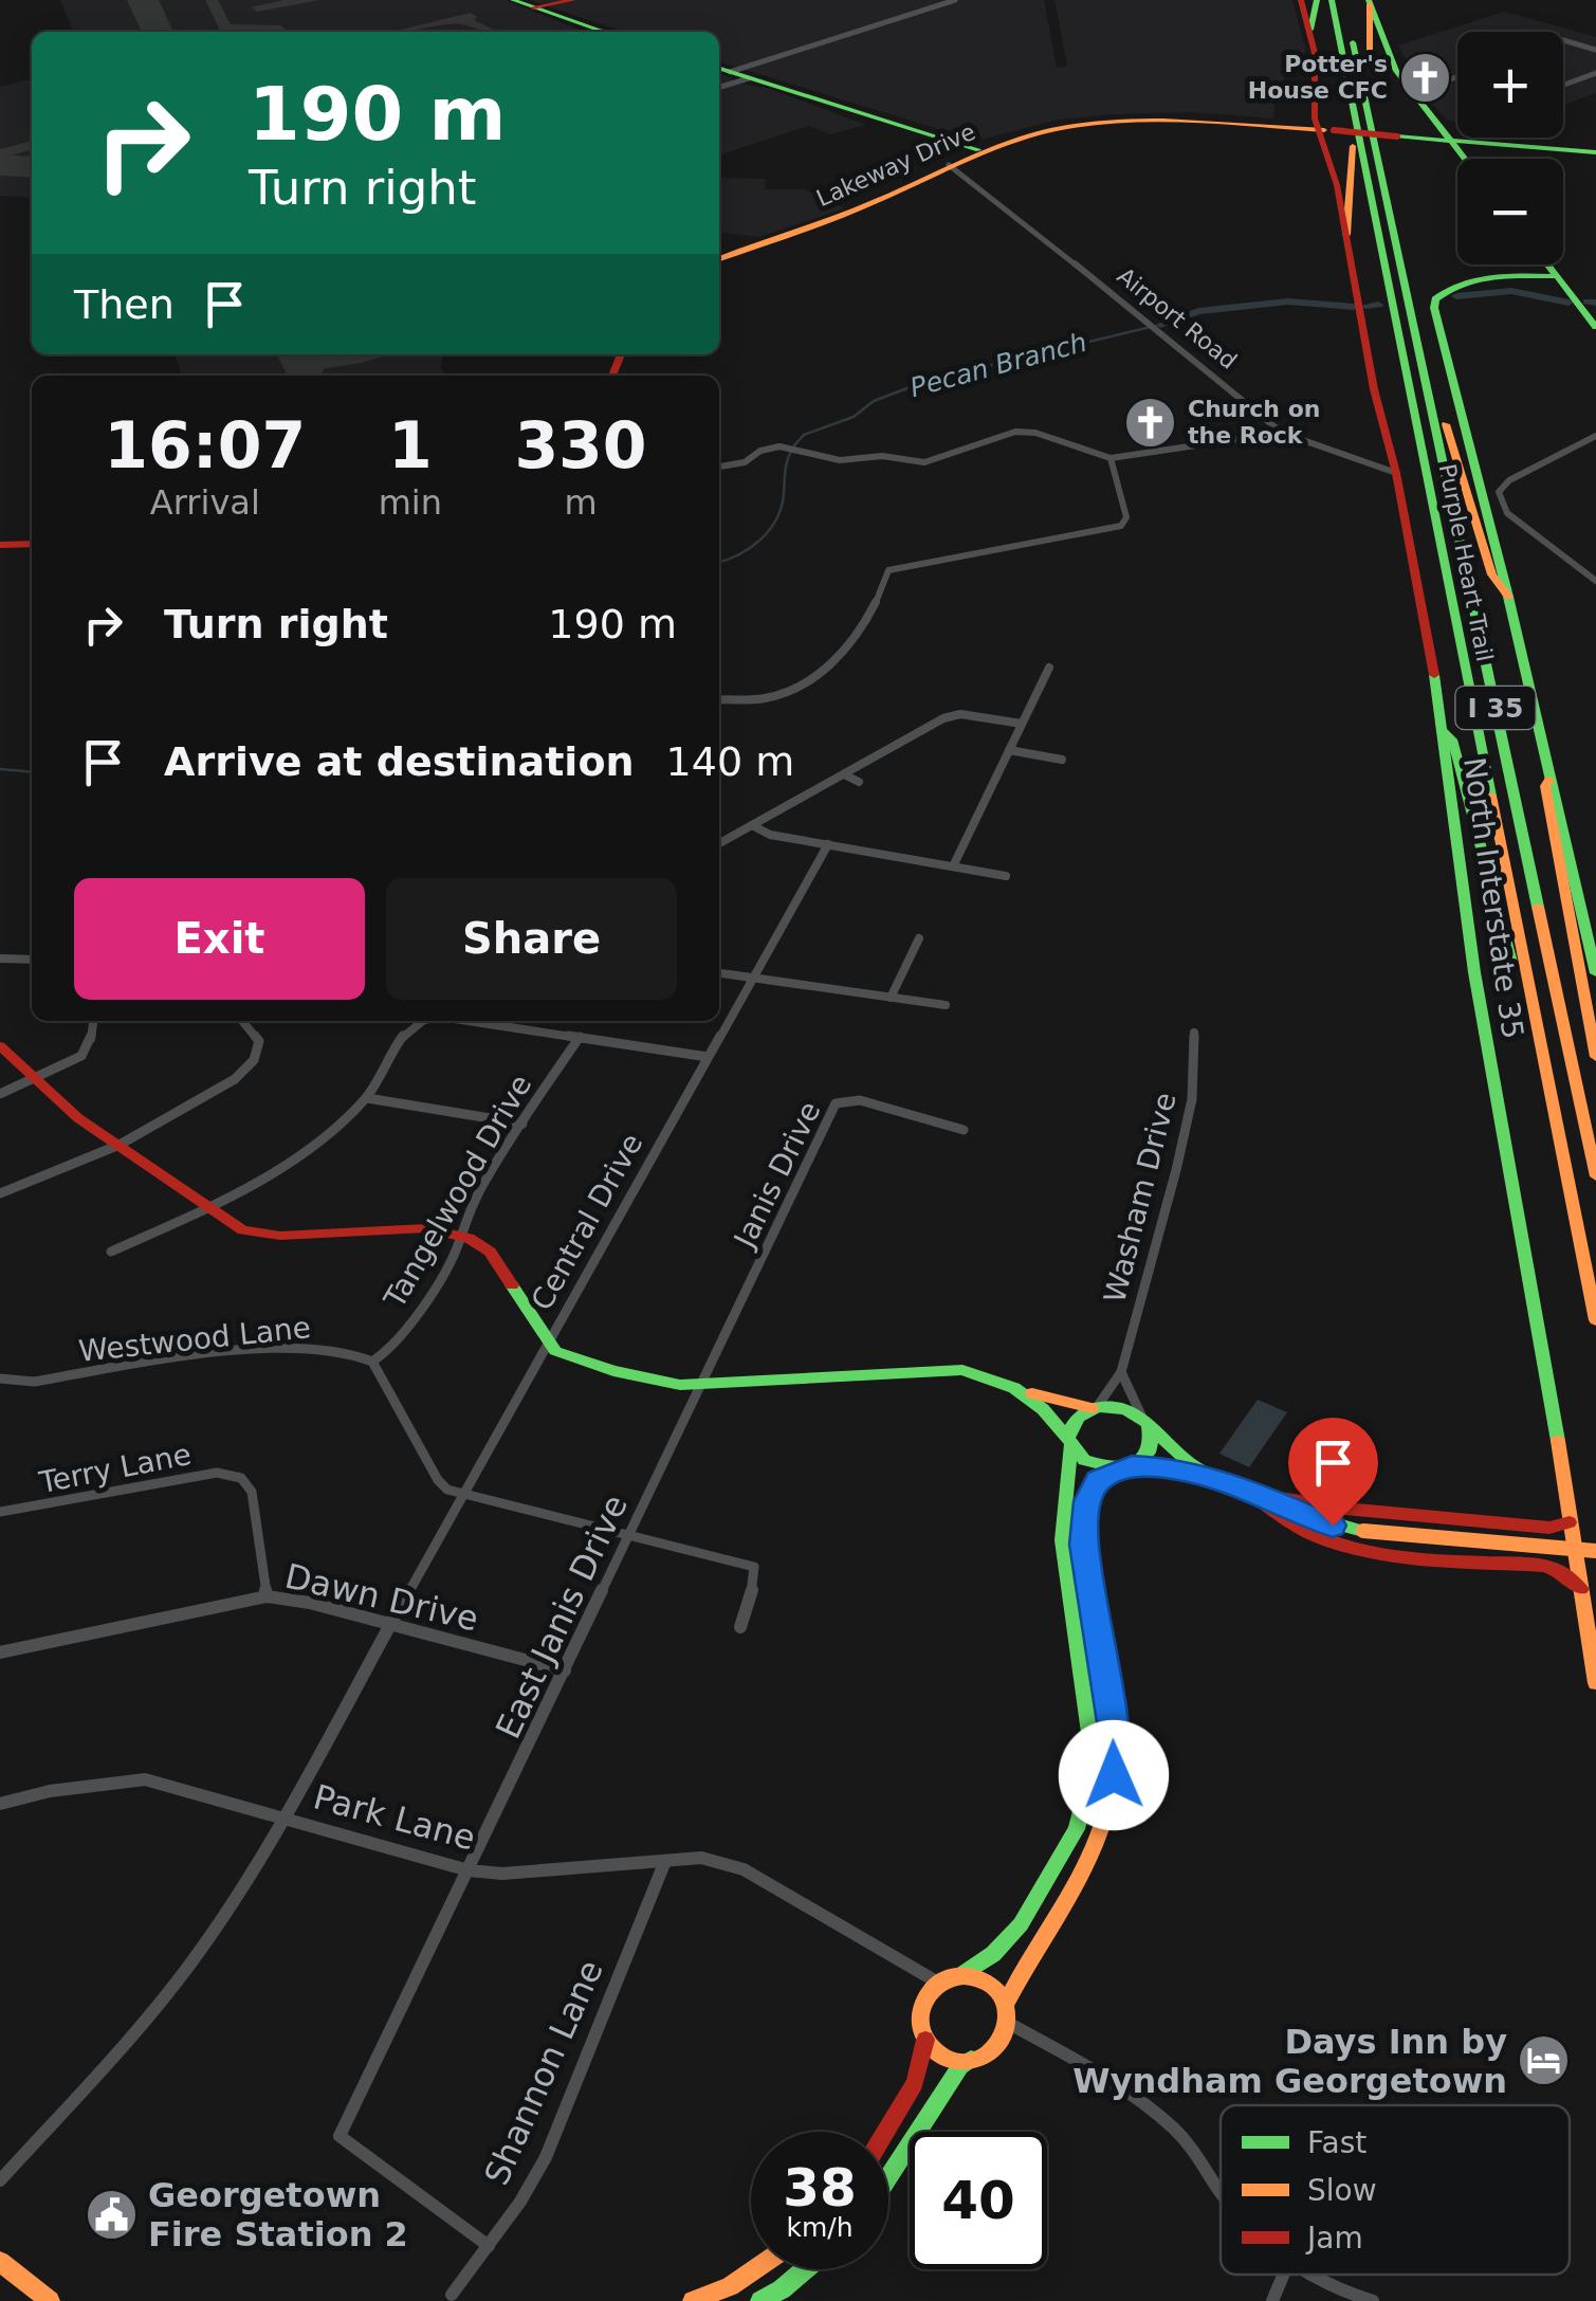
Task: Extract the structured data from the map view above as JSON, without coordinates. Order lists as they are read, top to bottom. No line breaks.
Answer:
{"streets":{"main road":["Lakeway Drive","Purple Heart Trail","I 35","North Interstate 35"],"street":["Airport Road","Janis Drive","Tangelwood Drive","Washam Drive","Central Drive","Westwood Lane","Terry Lane","Dawn Drive","East Janis Drive","Park Lane","Shannon Lane"]},"crossings":[["Lakeway Drive","Airport Road"],["Lakeway Drive","North Interstate 35"],["Airport Road","North Interstate 35"],["Janis Drive","East Janis Drive"],["Tangelwood Drive","Westwood Lane"],["Central Drive","Dawn Drive"],["Central Drive","Park Lane"],["Terry Lane","Dawn Drive"],["Dawn Drive","East Janis Drive"],["East Janis Drive","Park Lane"],["East Janis Drive","Shannon Lane"],["Park Lane","Shannon Lane"]],"water":["Pecan Branch"],"places":{"church":["Potter's House CFC","Church on the Rock"],"hotel":["Days Inn by Wyndham Georgetown"],"public building":["Georgetown Fire Station 2"]},"legend":["Fast","Slow","Jam"],"page":{"map_buttons":["+","−"],"turn":["190 m","Turn right"],"then":"Then","eta":["16:07","Arrival","1","min","330","m"],"list":[{"name":"Turn right","value":"190 m"},{"name":"Arrive at destination","value":"140 m"}],"buttons":["Exit","Share"],"speed":"38 km/h","limit":"40"}}
